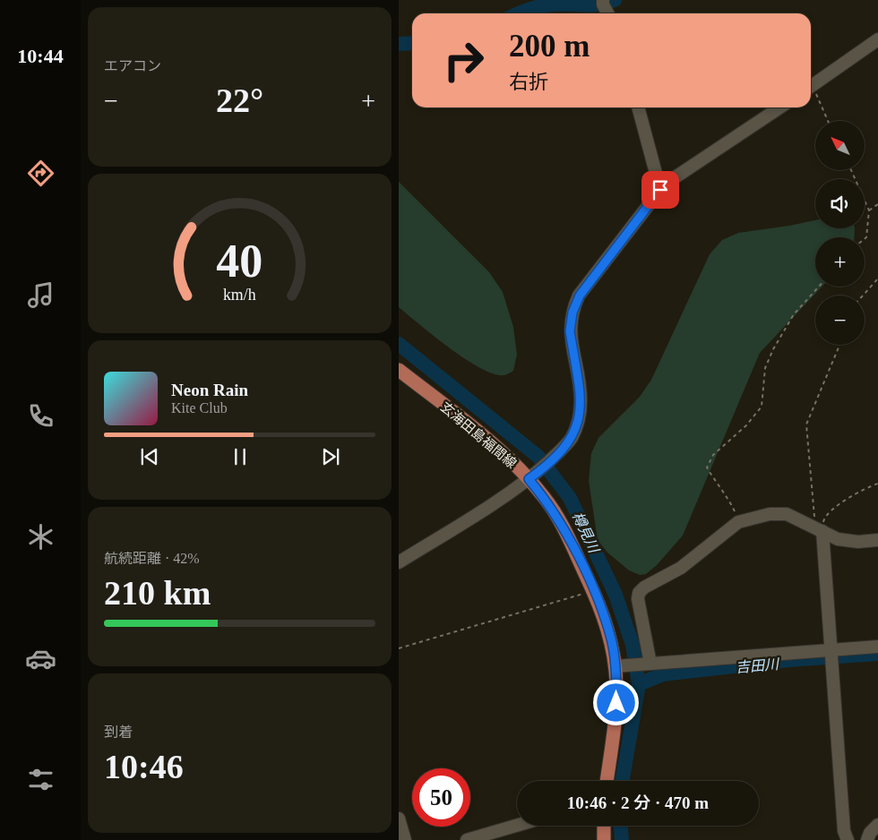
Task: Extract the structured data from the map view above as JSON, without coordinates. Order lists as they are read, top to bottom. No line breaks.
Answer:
{"streets":{"main road":["玄海田島福間線"]},"water":["樽見川","吉田川"],"north":"top left","page":{"tabs":"10:44","tile":["エアコン",["航続距離 · 42%","210 km"],["到着","10:46"]],"turn":["200 m","右折"],"heat":["−","22°","+"],"map_buttons":["+","−"],"song":["Neon Rain","Kite Club"],"limit":"50","trip":"10:46 · 2 分 · 470 m","gauge":["40","km/h"]}}
